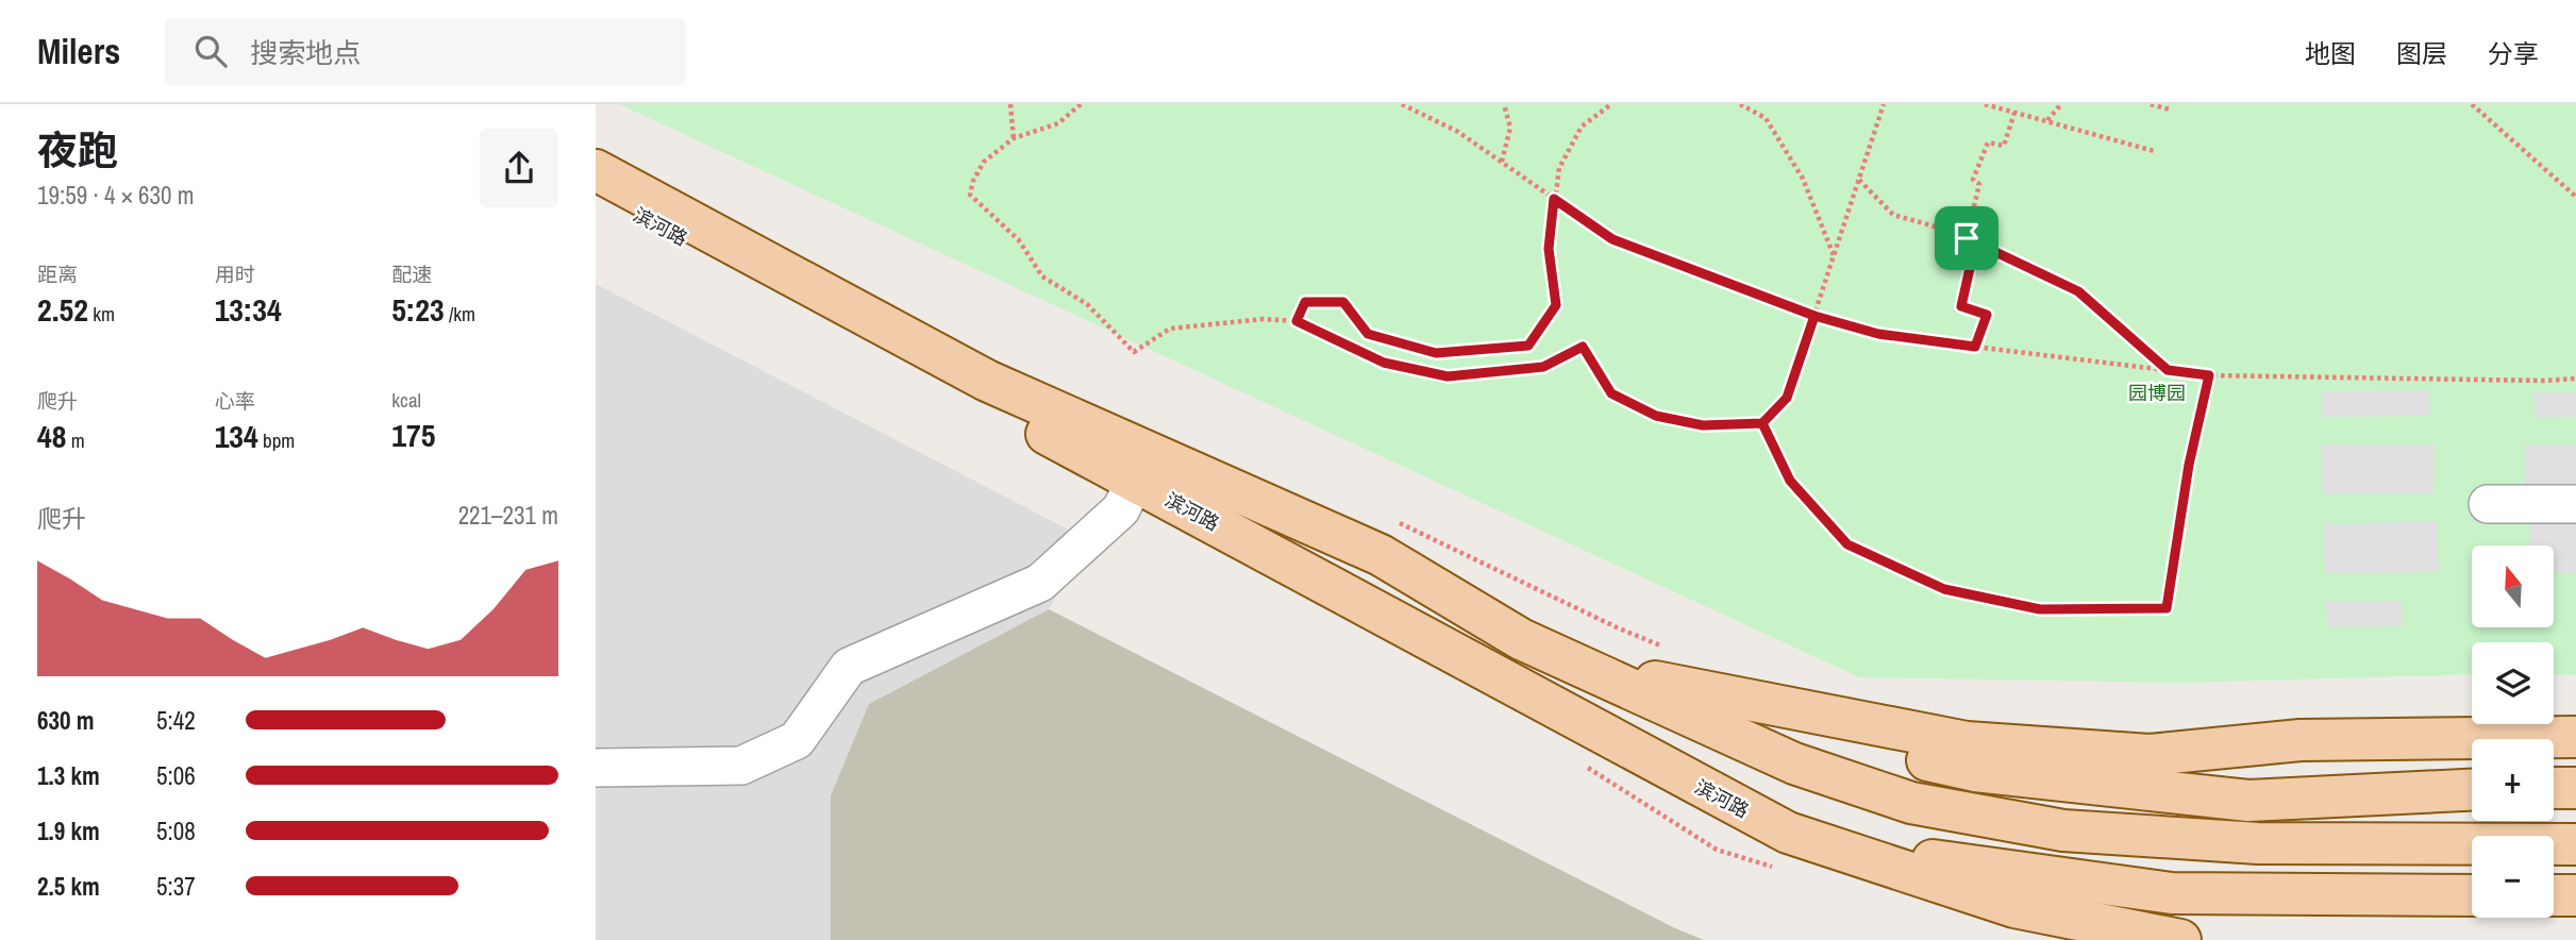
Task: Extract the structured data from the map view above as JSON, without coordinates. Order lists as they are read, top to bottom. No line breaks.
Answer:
{"streets":{"main road":["滨河路"]},"parks":["园博园"],"north":"top","page":{"header":"Milers","search":"搜索地点","nav":["地图","图层","分享"],"heading":["夜跑","19:59 · 4 × 630 m"],"stats":[["距离","2.52 km"],["用时","13:34"],["配速","5:23 /km"],["爬升","48 m"],["心率","134 bpm"],["kcal","175"]],"chart":["爬升","221–231 m"],"map_buttons":["+","−"],"list":[{"name":"630 m","note":"5:42"},{"name":"1.3 km","note":"5:06"},{"name":"1.9 km","note":"5:08"},{"name":"2.5 km","note":"5:37"}]}}
